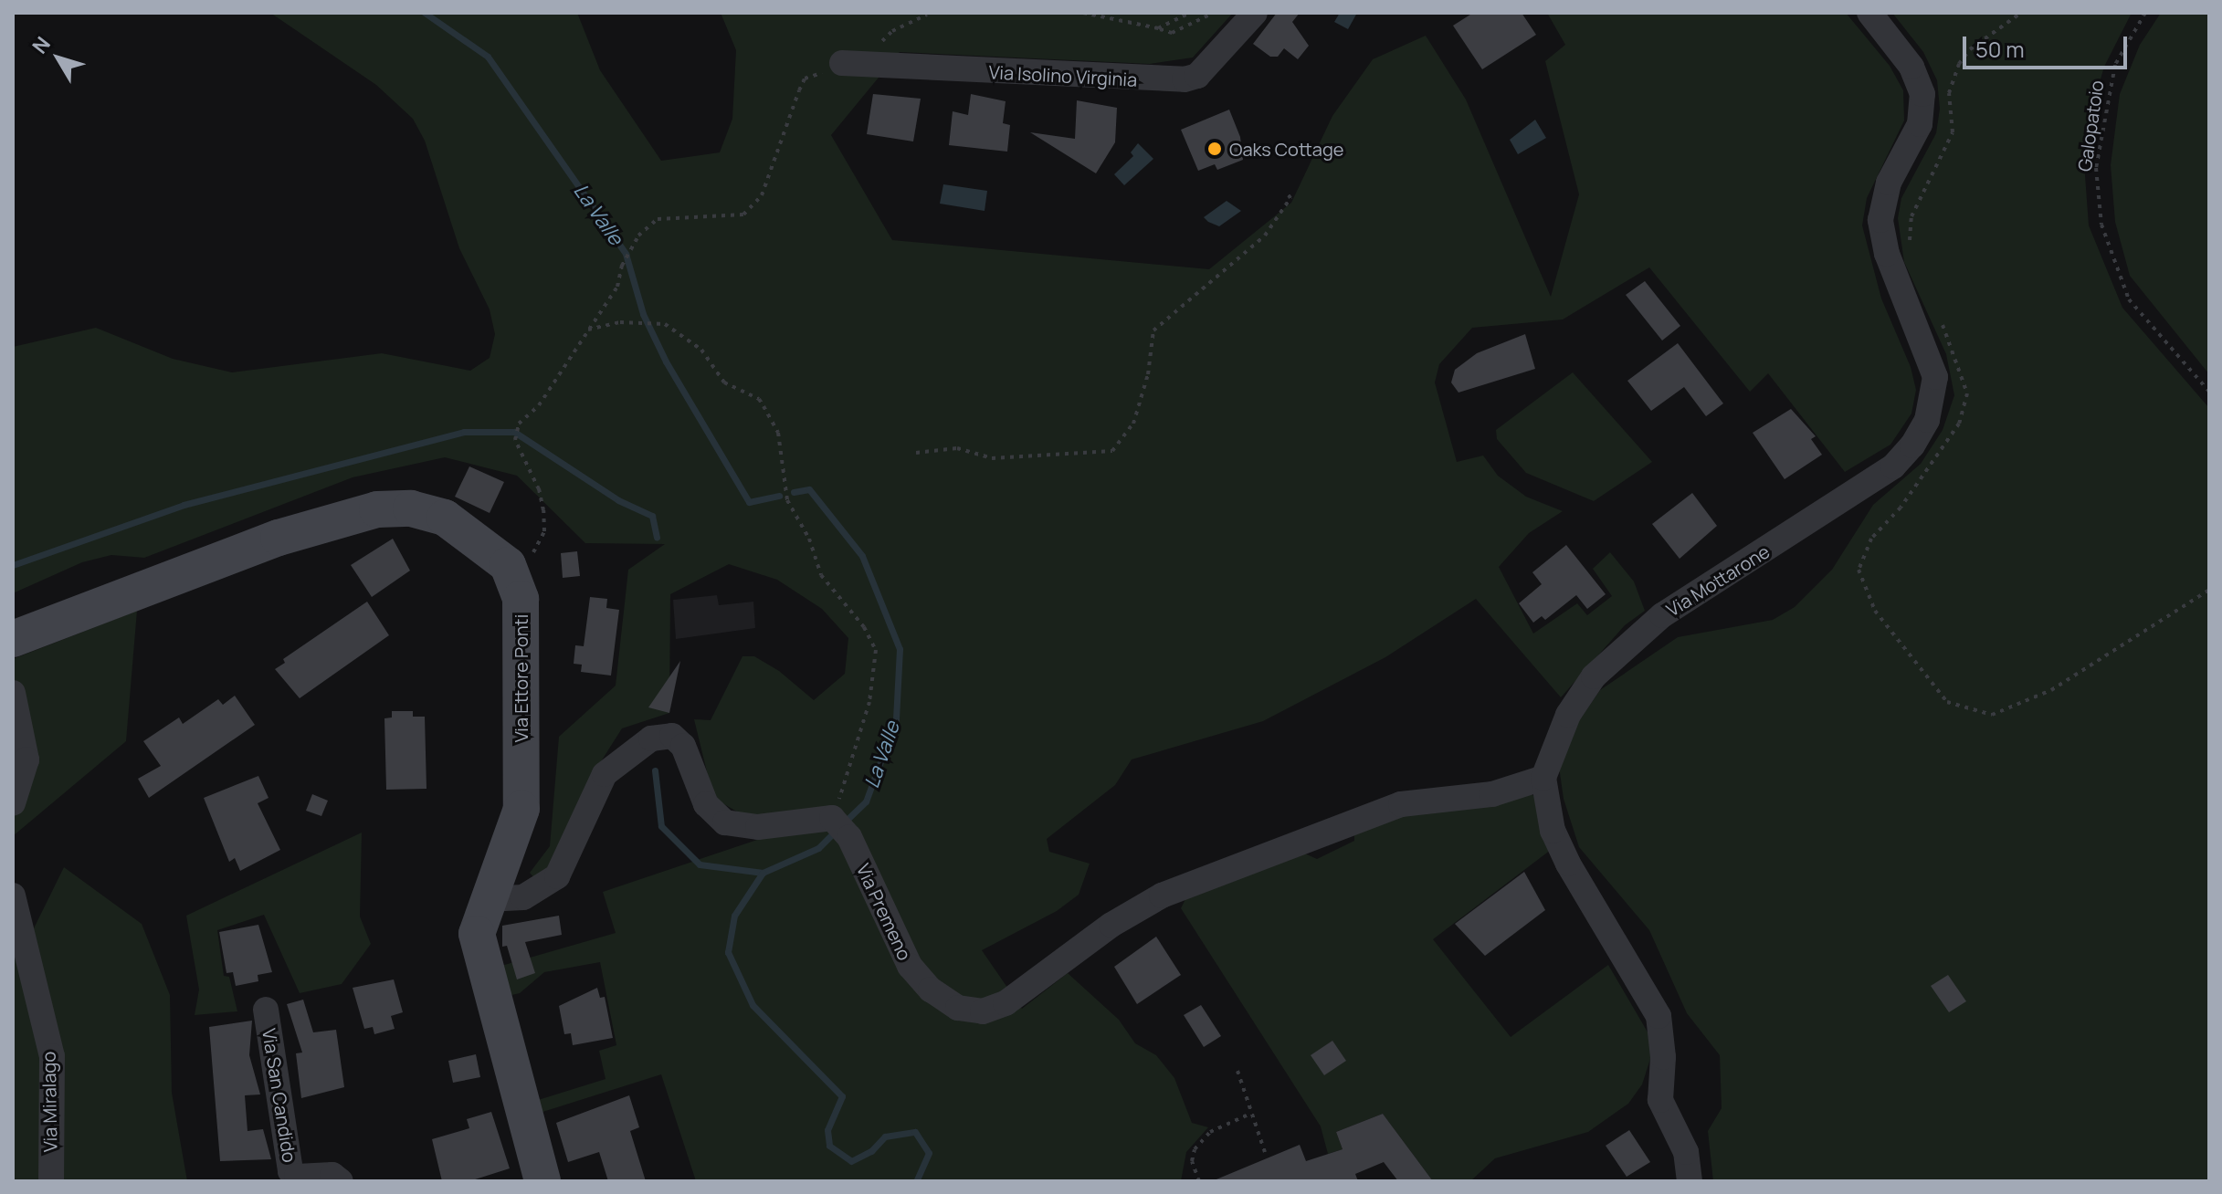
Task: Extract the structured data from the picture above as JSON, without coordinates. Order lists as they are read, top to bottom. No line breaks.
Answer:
{"streets":{"street":["Via Isolino Virginia","Via Mottarone","Via Ettore Ponti","Via Premeno","Via San Candido","Via Miralago"],"path":["Galopatoio"]},"crossings":[["Via Mottarone","Via Premeno"]],"water":["La Valle"],"places":["Oaks Cottage"],"scale_bar":"50 m","north":"top left"}
